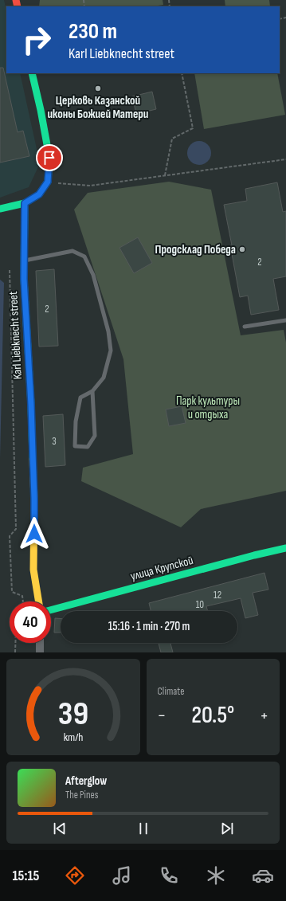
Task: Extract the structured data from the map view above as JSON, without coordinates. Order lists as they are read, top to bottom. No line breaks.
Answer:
{"streets":{"street":["Karl Liebknecht street","улица Крупской"]},"parks":["Парк культуры и отдыха"],"places":["Церковь Казанской иконы Божией Матери","Продсклад Победа"],"house_numbers":["2","2","3","12","10"],"page":{"turn":["230 m","Karl Liebknecht street"],"limit":"40","trip":"15:16 · 1 min · 270 m","tile":"Climate","heat":["−","20.5°","+"],"song":["Afterglow","The Pines"],"tabs":"15:15","gauge":["39","km/h"]}}
